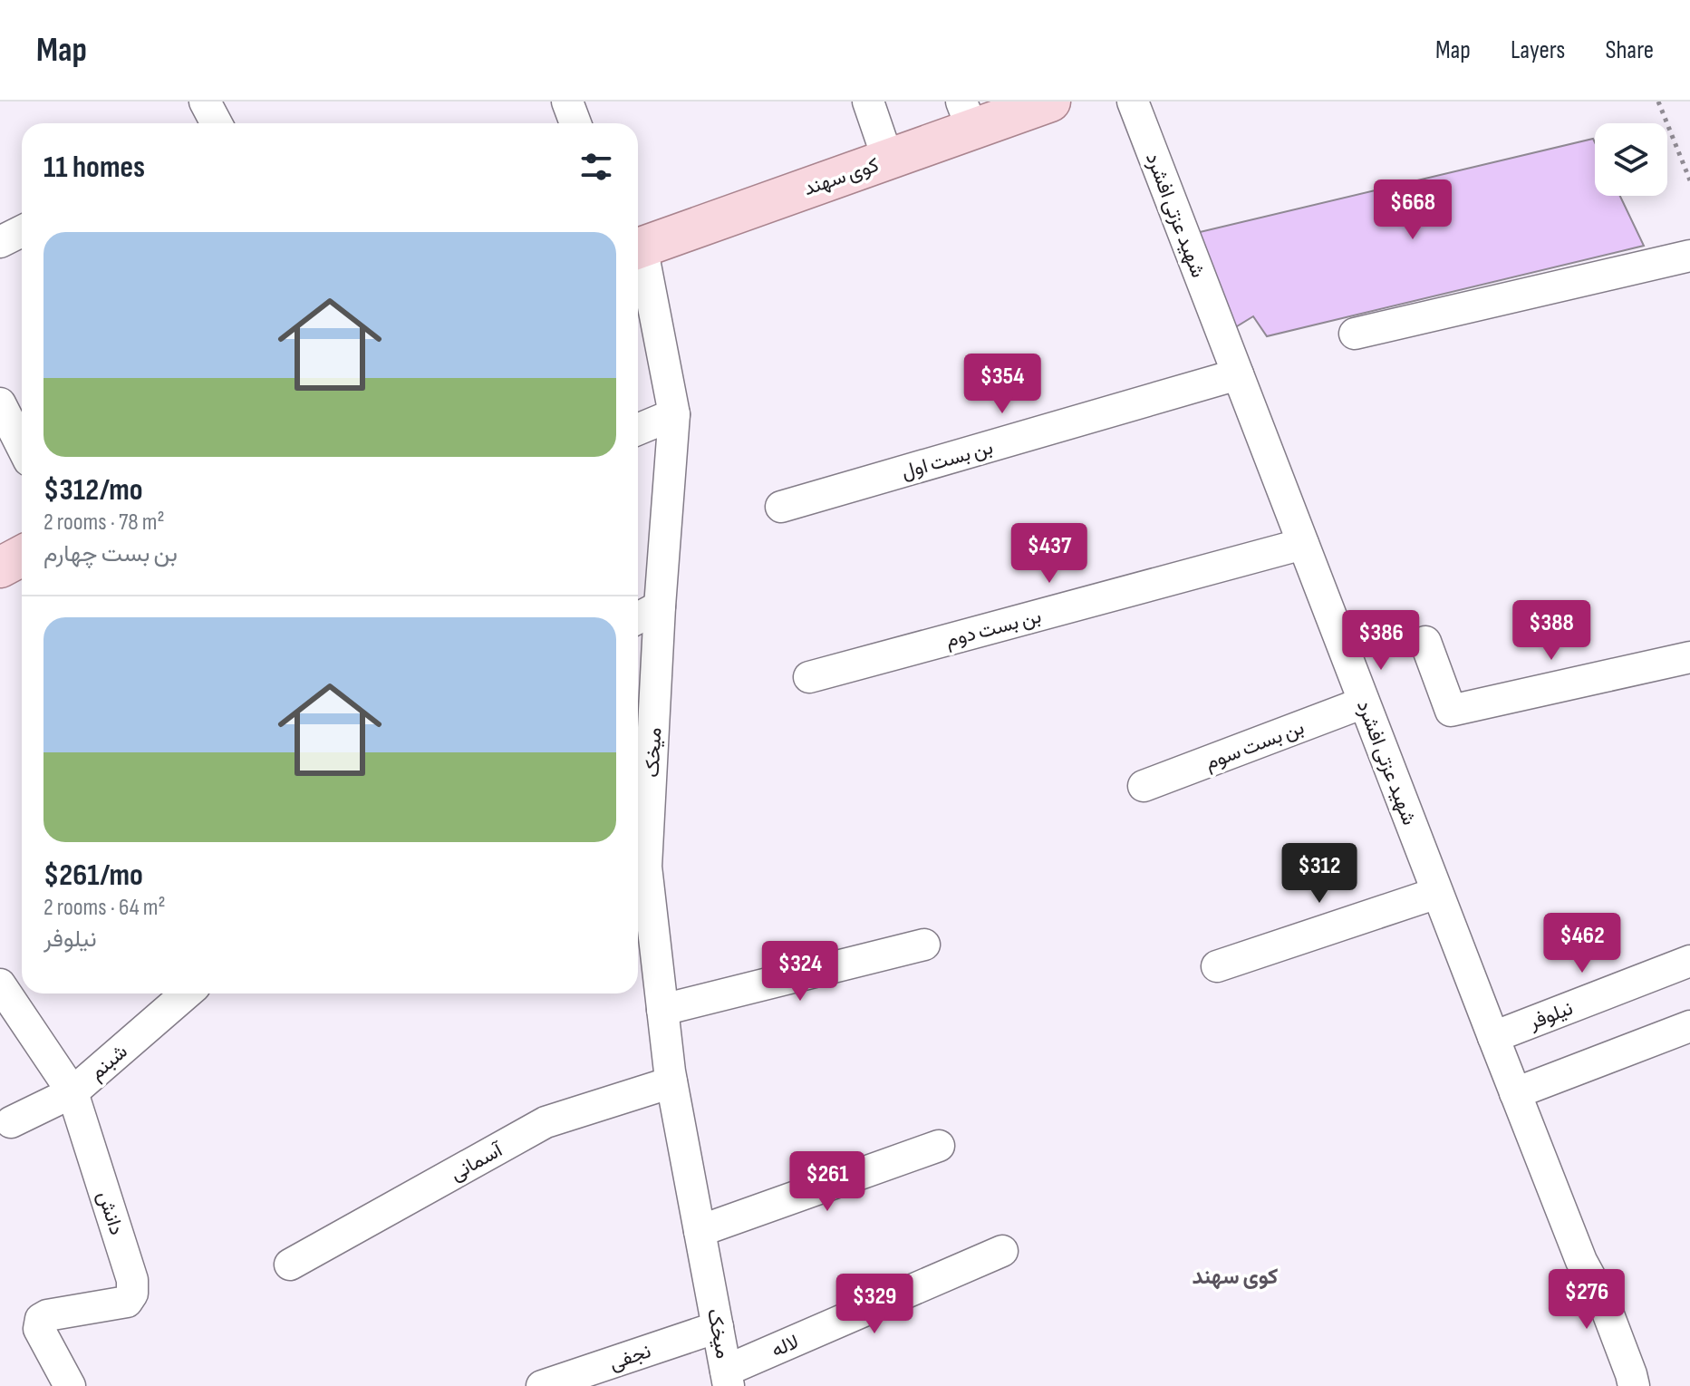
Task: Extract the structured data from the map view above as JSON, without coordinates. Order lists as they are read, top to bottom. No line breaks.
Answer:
{"streets":{"main road":["کوی سهند"],"street":["شهید عزتی افشرد","بن بست اول","بن بست دوم","بن بست سوم","میخک","نیلوفر","شبنم","آسمانی","دانش","لاله","نجفی"]},"crossings":[["شهید عزتی افشرد","بن بست اول"],["شهید عزتی افشرد","بن بست دوم"],["شهید عزتی افشرد","بن بست سوم"],["شهید عزتی افشرد","نیلوفر"],["میخک","آسمانی"],["میخک","لاله"],["میخک","نجفی"],["شبنم","دانش"]],"districts":["کوی سهند"],"page":{"header":"Map","nav":["Map","Layers","Share"],"heading":"11 homes","price":["$668","$354","$437","$388","$386","$312","$462","$324","$261","$276","$329"],"list":[{"name":"$312/mo","note":"2 rooms · 78 m² · بن بست چهارم"},{"name":"$261/mo","note":"2 rooms · 64 m² · نیلوفر"}]}}
